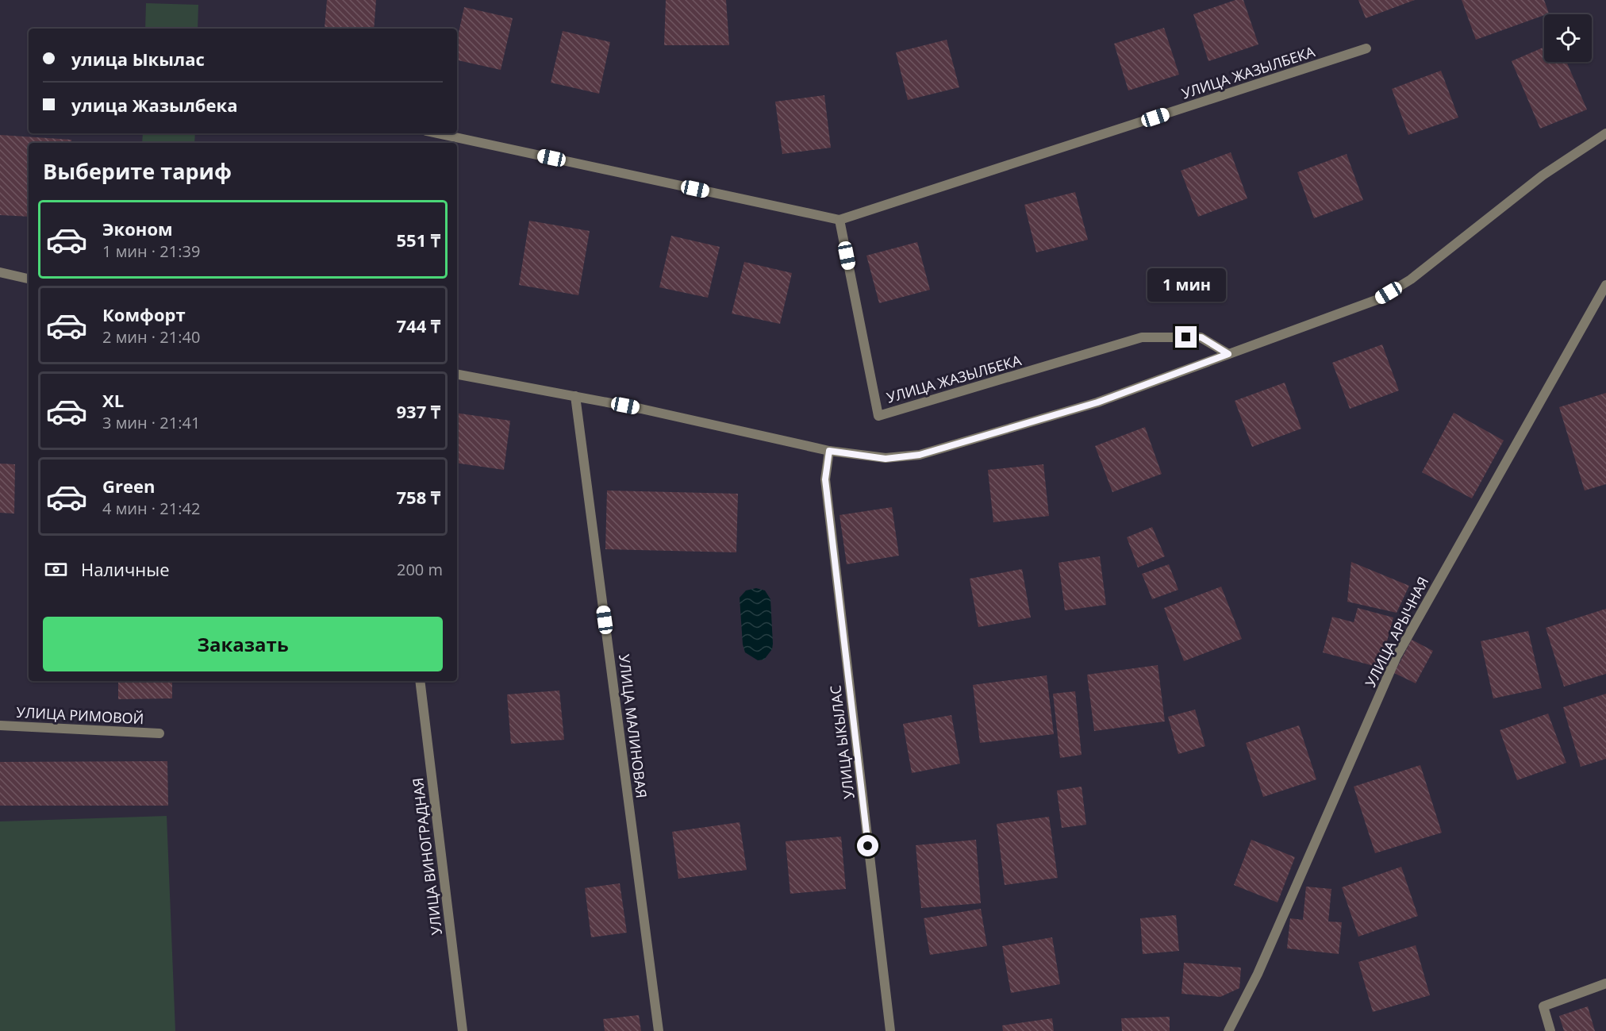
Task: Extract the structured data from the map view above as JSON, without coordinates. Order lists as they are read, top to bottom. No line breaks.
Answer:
{"streets":{"street":["УЛИЦА ЖАЗЫЛБЕКА","УЛИЦА АРЫЧНАЯ","УЛИЦА РИМОВОЙ","УЛИЦА МАЛИНОВАЯ","УЛИЦА ЫКЫЛАС","УЛИЦА ВИНОГРАДНАЯ"]},"page":{"banner":["улица Ыкылас","улица Жазылбека"],"heading":"Выберите тариф","list":[{"name":"Эконом","note":"1 мин · 21:39","value":"551 ₸"},{"name":"Комфорт","note":"2 мин · 21:40","value":"744 ₸"},{"name":"XL","note":"3 мин · 21:41","value":"937 ₸"},{"name":"Green","note":"4 мин · 21:42","value":"758 ₸"}],"bubble":"1 мин","pay":["Наличные","200 m"],"buttons":"Заказать"}}
